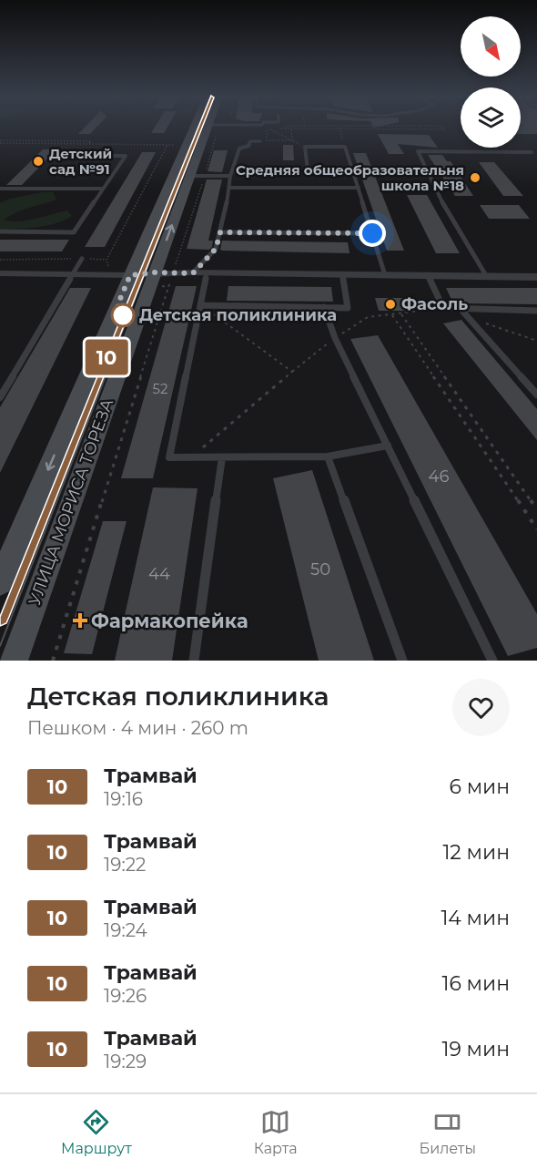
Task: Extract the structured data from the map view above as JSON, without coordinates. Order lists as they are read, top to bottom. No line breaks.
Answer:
{"streets":{"street":["УЛИЦА МОРИСА ТОРЕЗА"]},"places":{"other":["Детский сад №91","Средняя общеобразовательня школа №18","Фасоль","Детская поликлиника"],"health":["Фармакопейка"]},"lines":["tram line 10"],"house_numbers":["52","46","50","44"],"north":"bottom right","page":{"on_map":"10","heading":["Детская поликлиника","Пешком · 4 мин · 260 m"],"list":[{"mark":"10","name":"Трамвай","note":"19:16","value":"6 мин"},{"mark":"10","name":"Трамвай","note":"19:22","value":"12 мин"},{"mark":"10","name":"Трамвай","note":"19:24","value":"14 мин"},{"mark":"10","name":"Трамвай","note":"19:26","value":"16 мин"},{"mark":"10","name":"Трамвай","note":"19:29","value":"19 мин"}],"tabs":["Маршрут","Карта","Билеты"]}}
